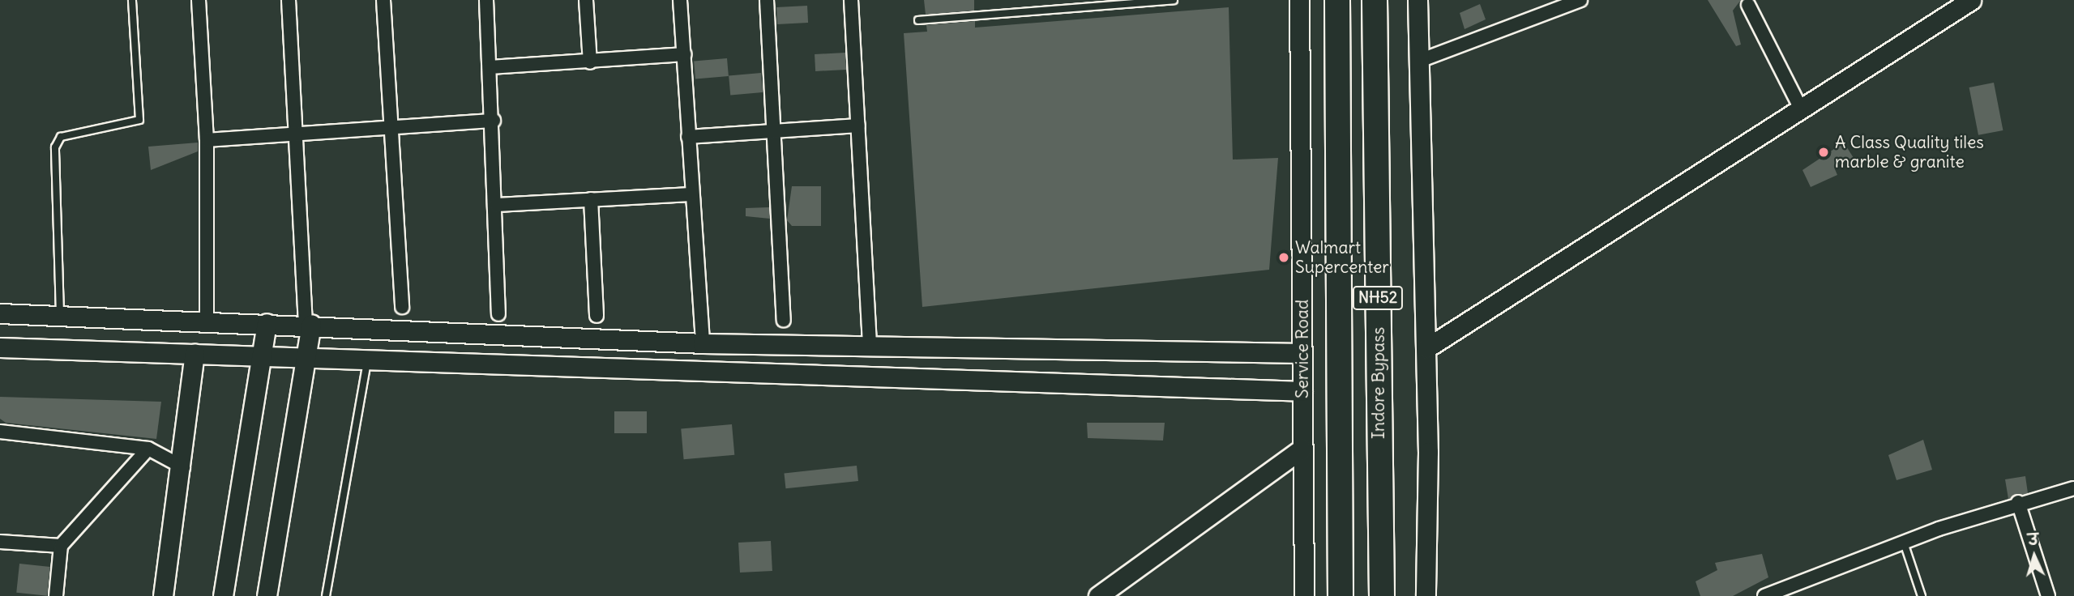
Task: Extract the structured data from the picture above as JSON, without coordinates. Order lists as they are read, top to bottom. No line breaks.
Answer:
{"streets":{"highway":["NH52","Indore Bypass"],"street":["Service Road"]},"places":["A Class Quality tiles marble & granite","Walmart Supercenter"],"north":"top"}
